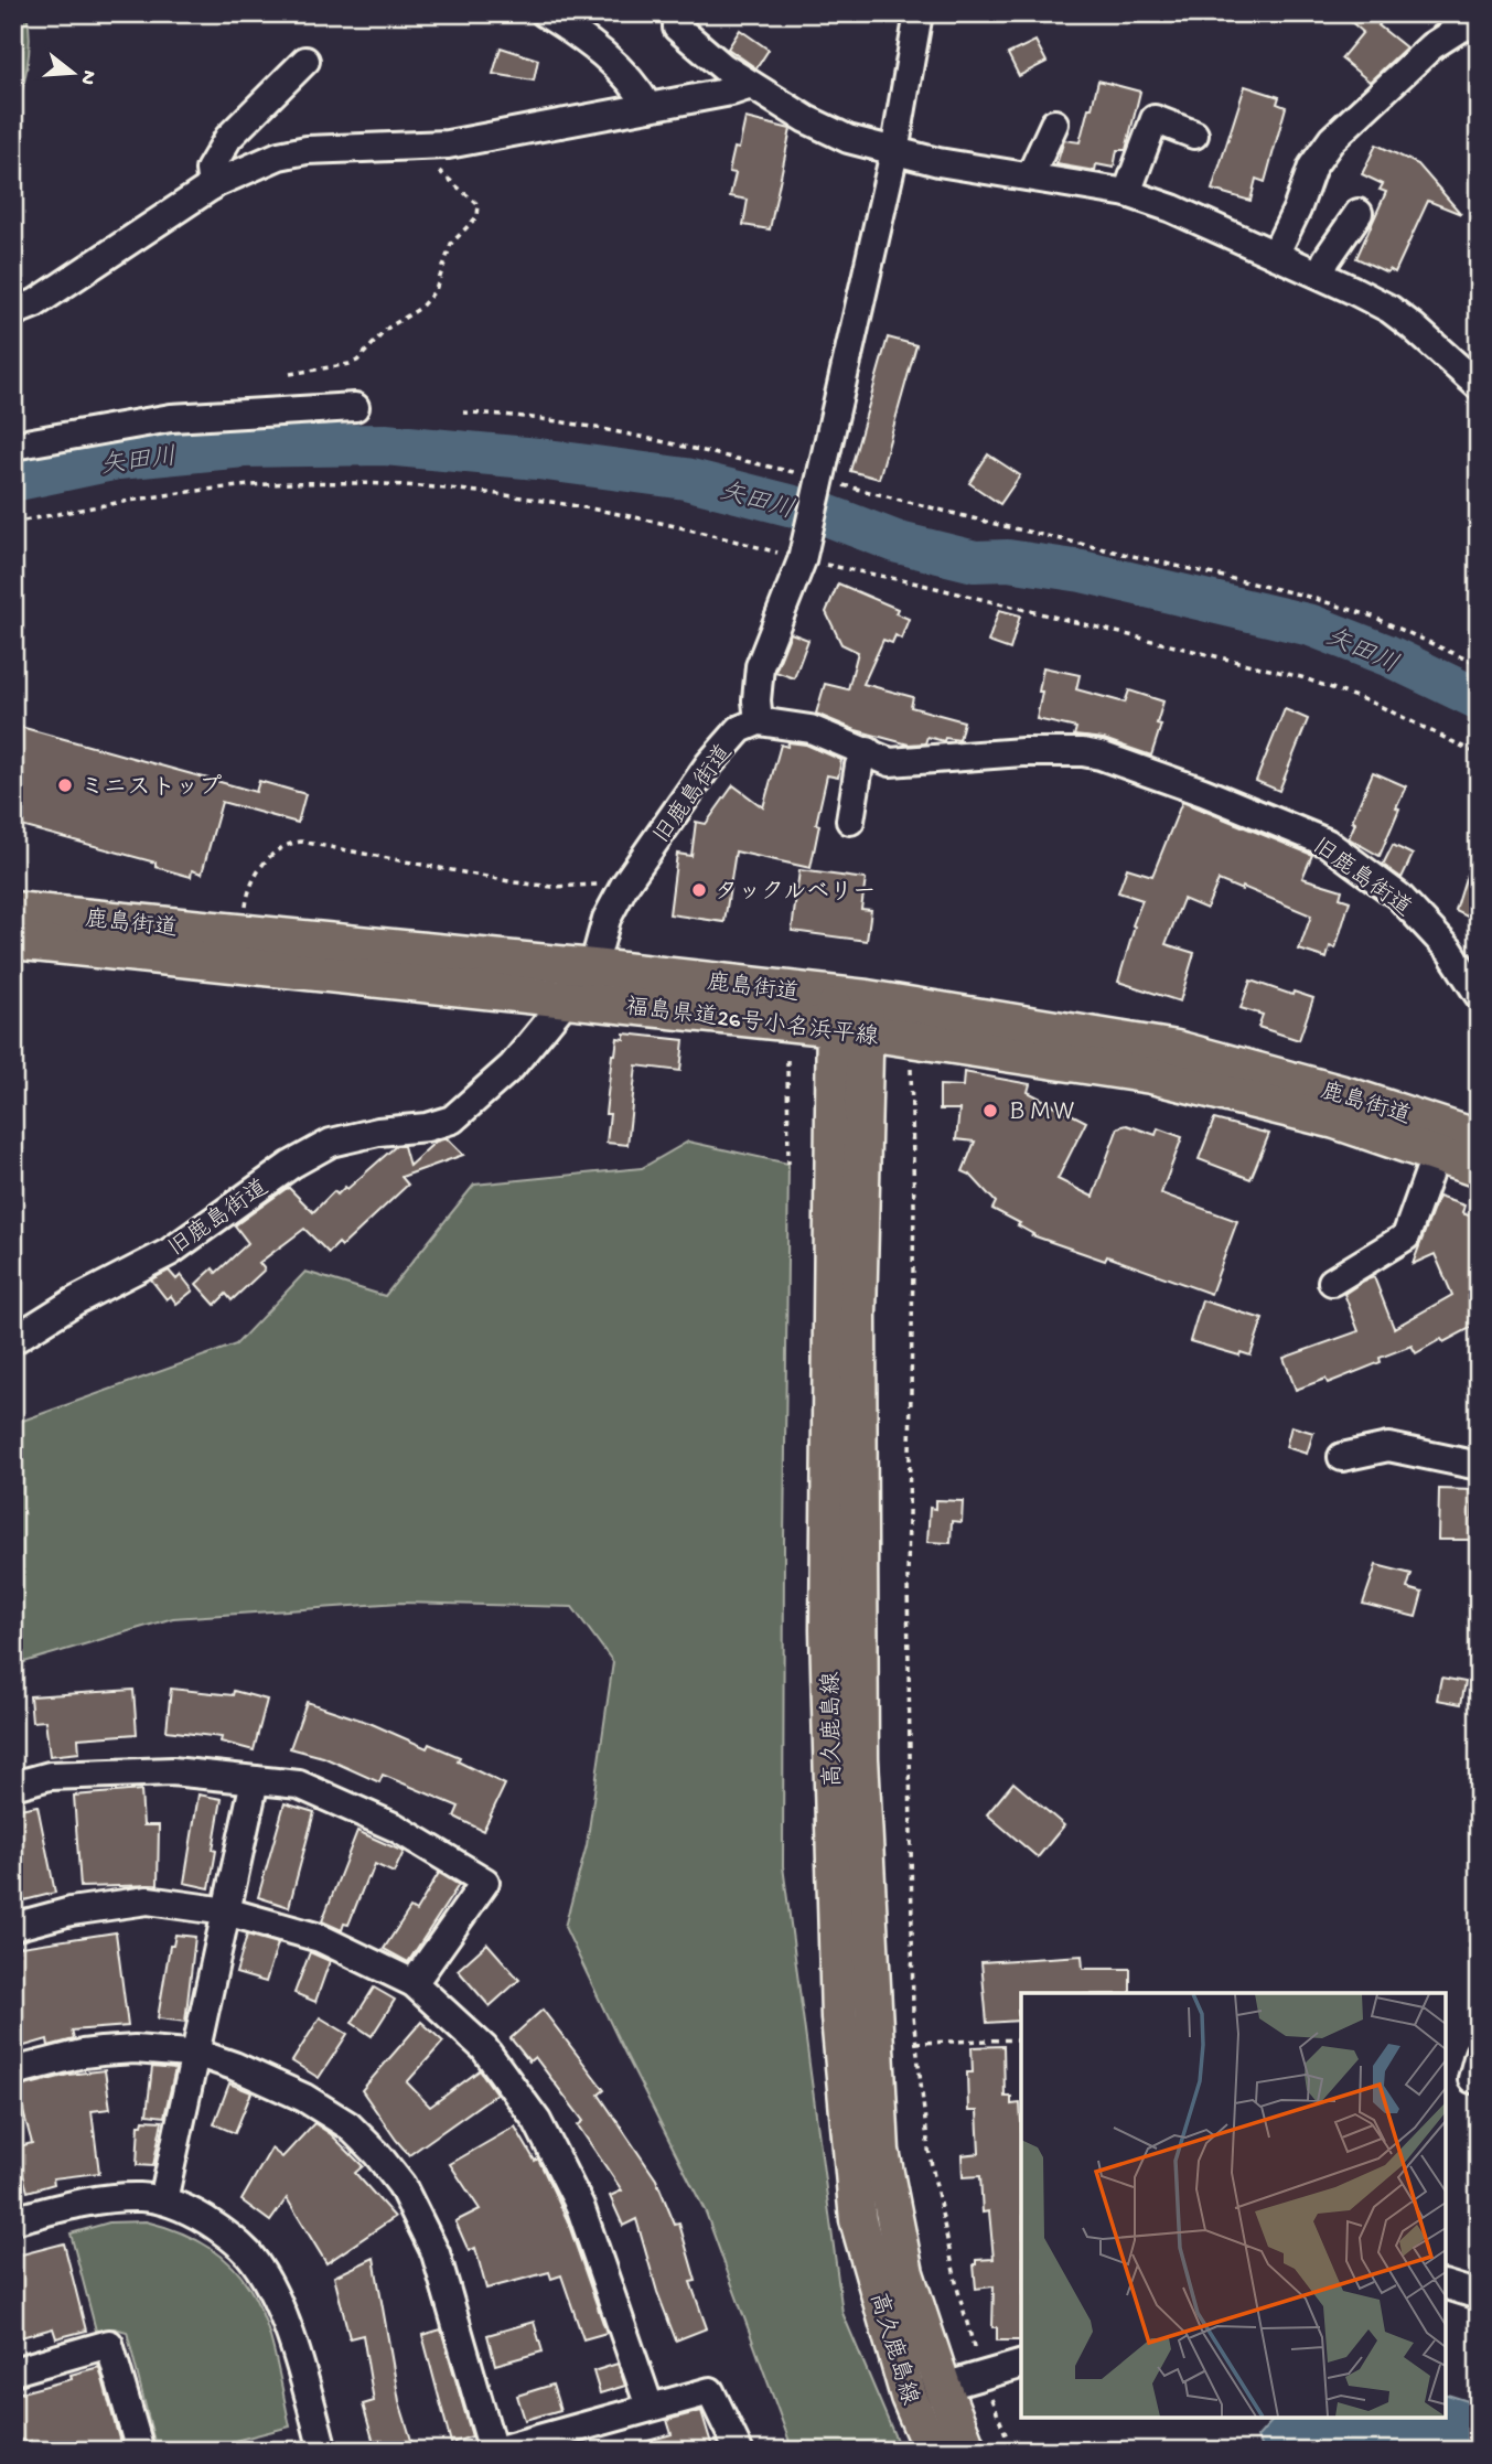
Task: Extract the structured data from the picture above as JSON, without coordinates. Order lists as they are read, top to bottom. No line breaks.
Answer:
{"streets":{"main road":["鹿島街道","福島県道26号小名浜平線","高久鹿島線"],"street":["旧鹿島街道"]},"crossings":[["旧鹿島街道","鹿島街道"],["旧鹿島街道","福島県道26号小名浜平線"],["鹿島街道","福島県道26号小名浜平線"],["鹿島街道","高久鹿島線"],["福島県道26号小名浜平線","高久鹿島線"]],"water":["矢田川"],"places":["ミニストップ","タックルベリー","ＢＭＷ"],"north":"right"}
